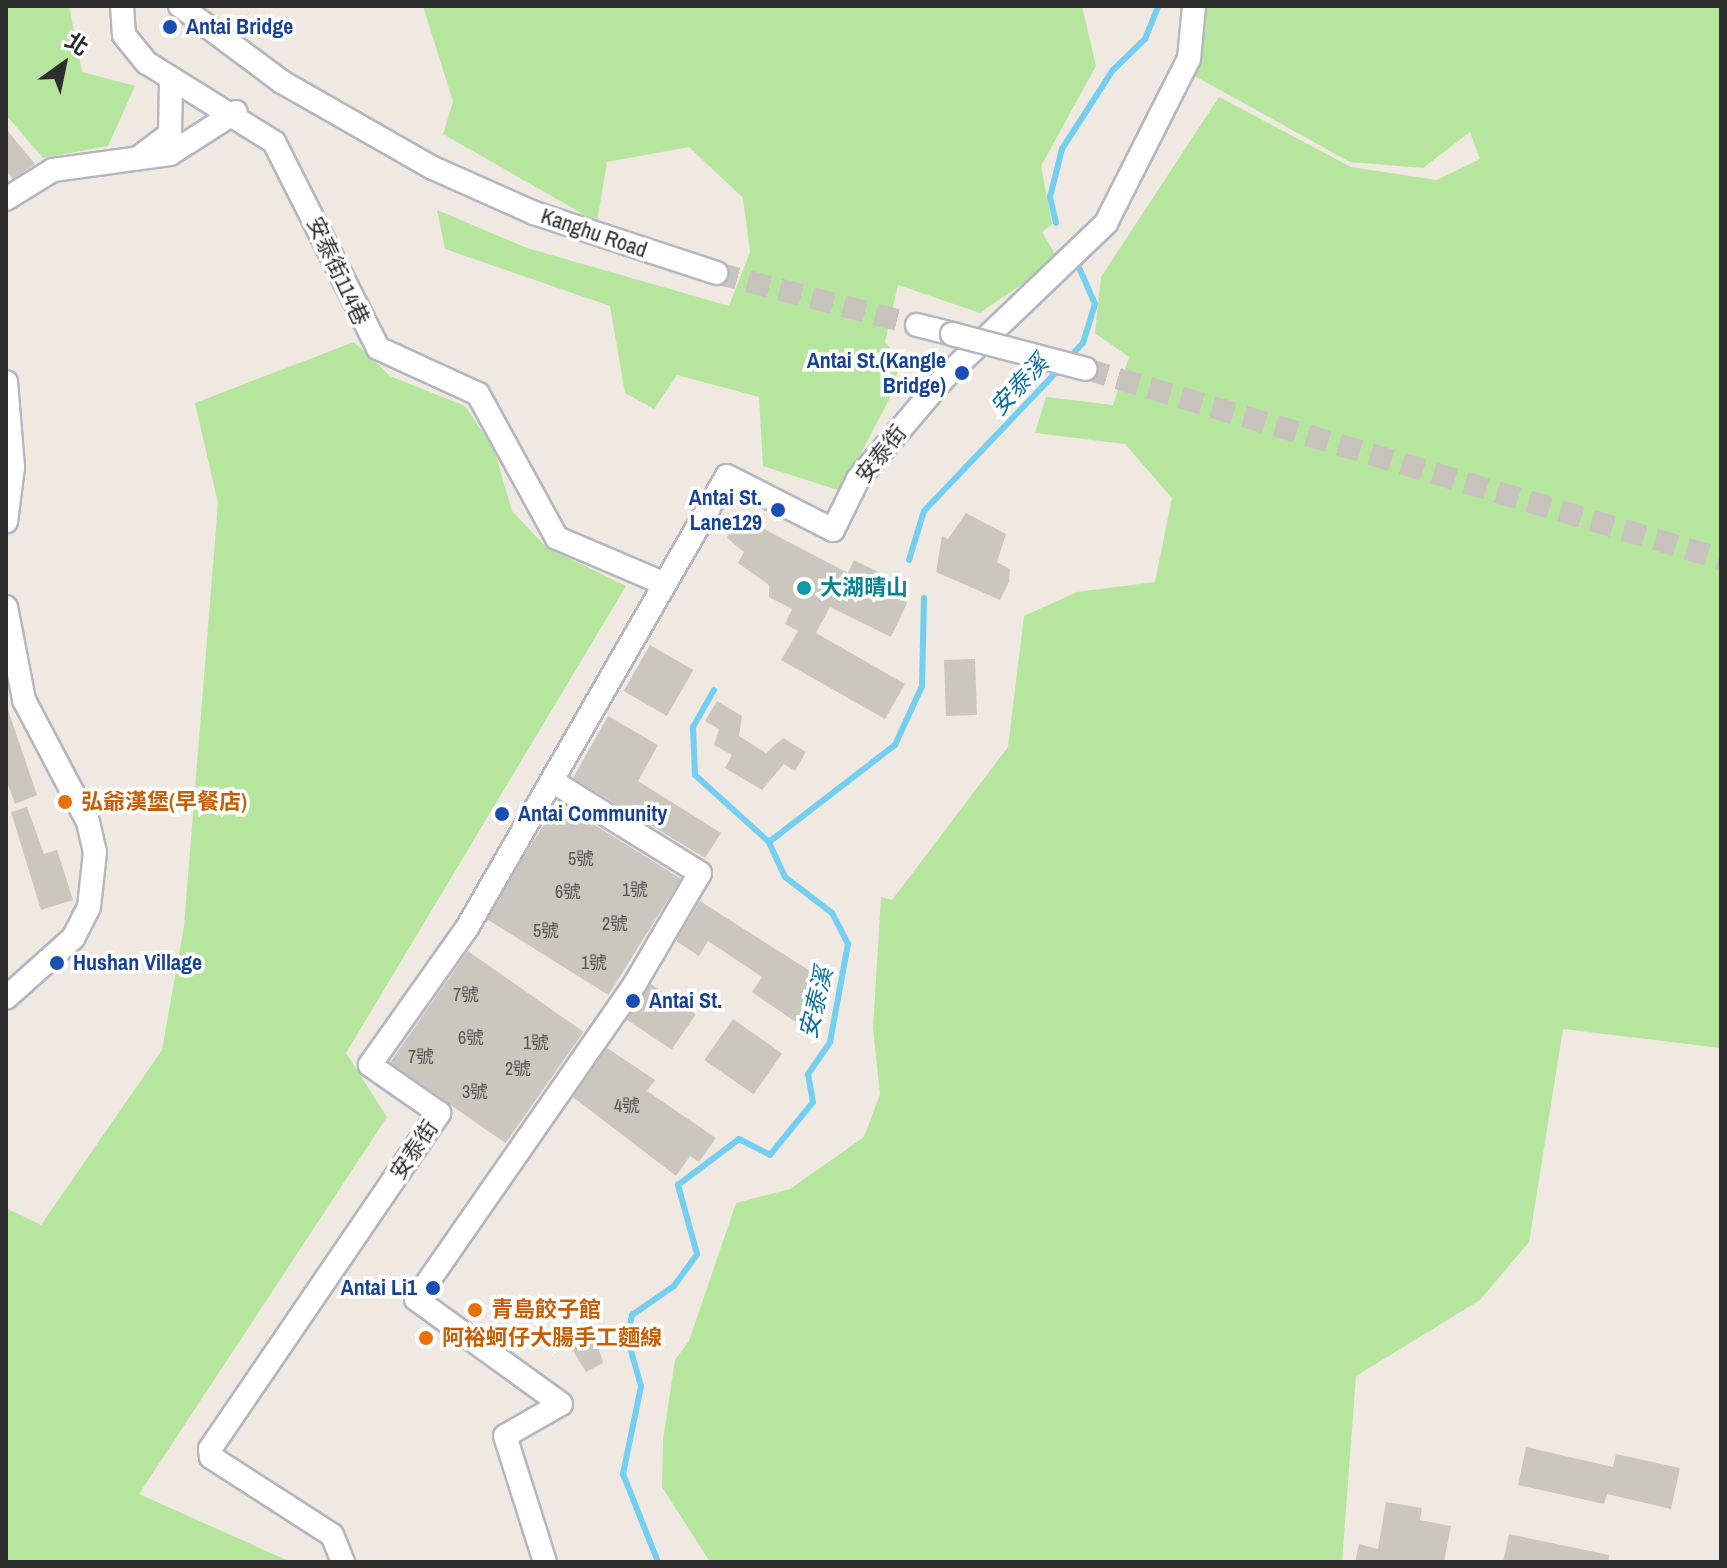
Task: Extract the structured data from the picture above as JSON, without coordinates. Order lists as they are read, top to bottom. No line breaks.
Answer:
{"streets":{"street":["Kanghu Road","安泰街114巷","安泰街"]},"crossings":[["安泰街114巷","安泰街"]],"water":["安泰溪"],"places":["Antai Bridge","Antai St.(Kangle Bridge)","Antai St. Lane129","大湖晴山","弘爺漢堡(早餐店)","Antai Community","Hushan Village","Antai St.","Antai Li1","青島餃子館","阿裕蚵仔大腸手工麵線"],"house_numbers":["5號","1號","6號","2號","5號","1號","7號","6號","1號","7號","2號","3號","4號"],"north":"top right"}
